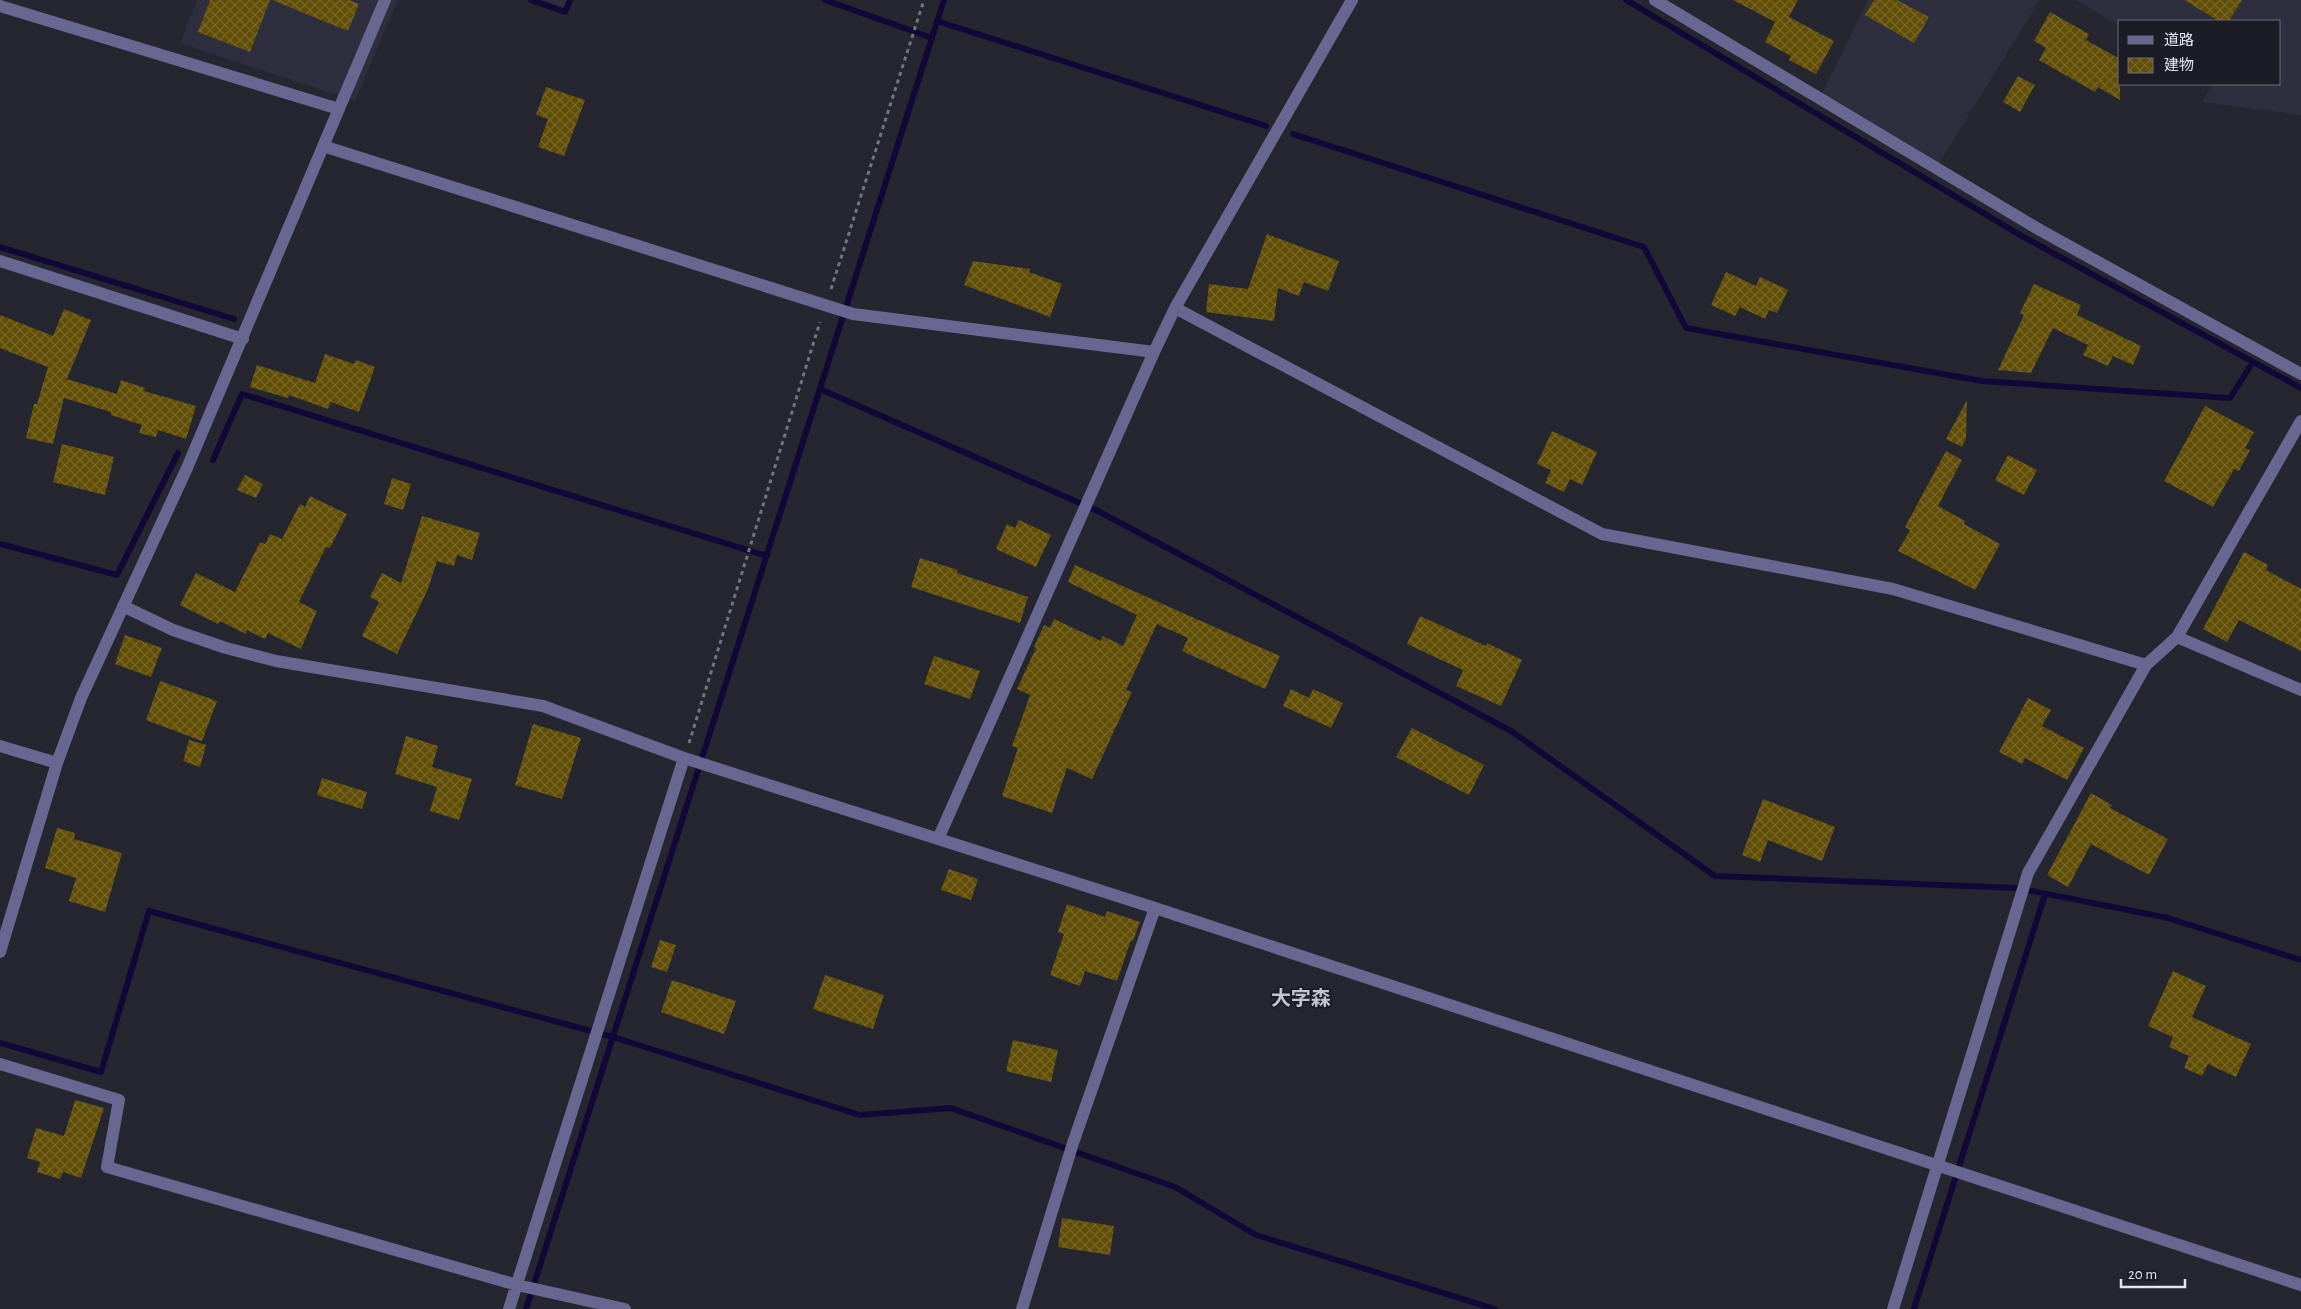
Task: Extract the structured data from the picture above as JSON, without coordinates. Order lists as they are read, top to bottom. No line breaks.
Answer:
{"districts":["大字森"],"legend":["道路","建物"],"scale_bar":"20 m"}
